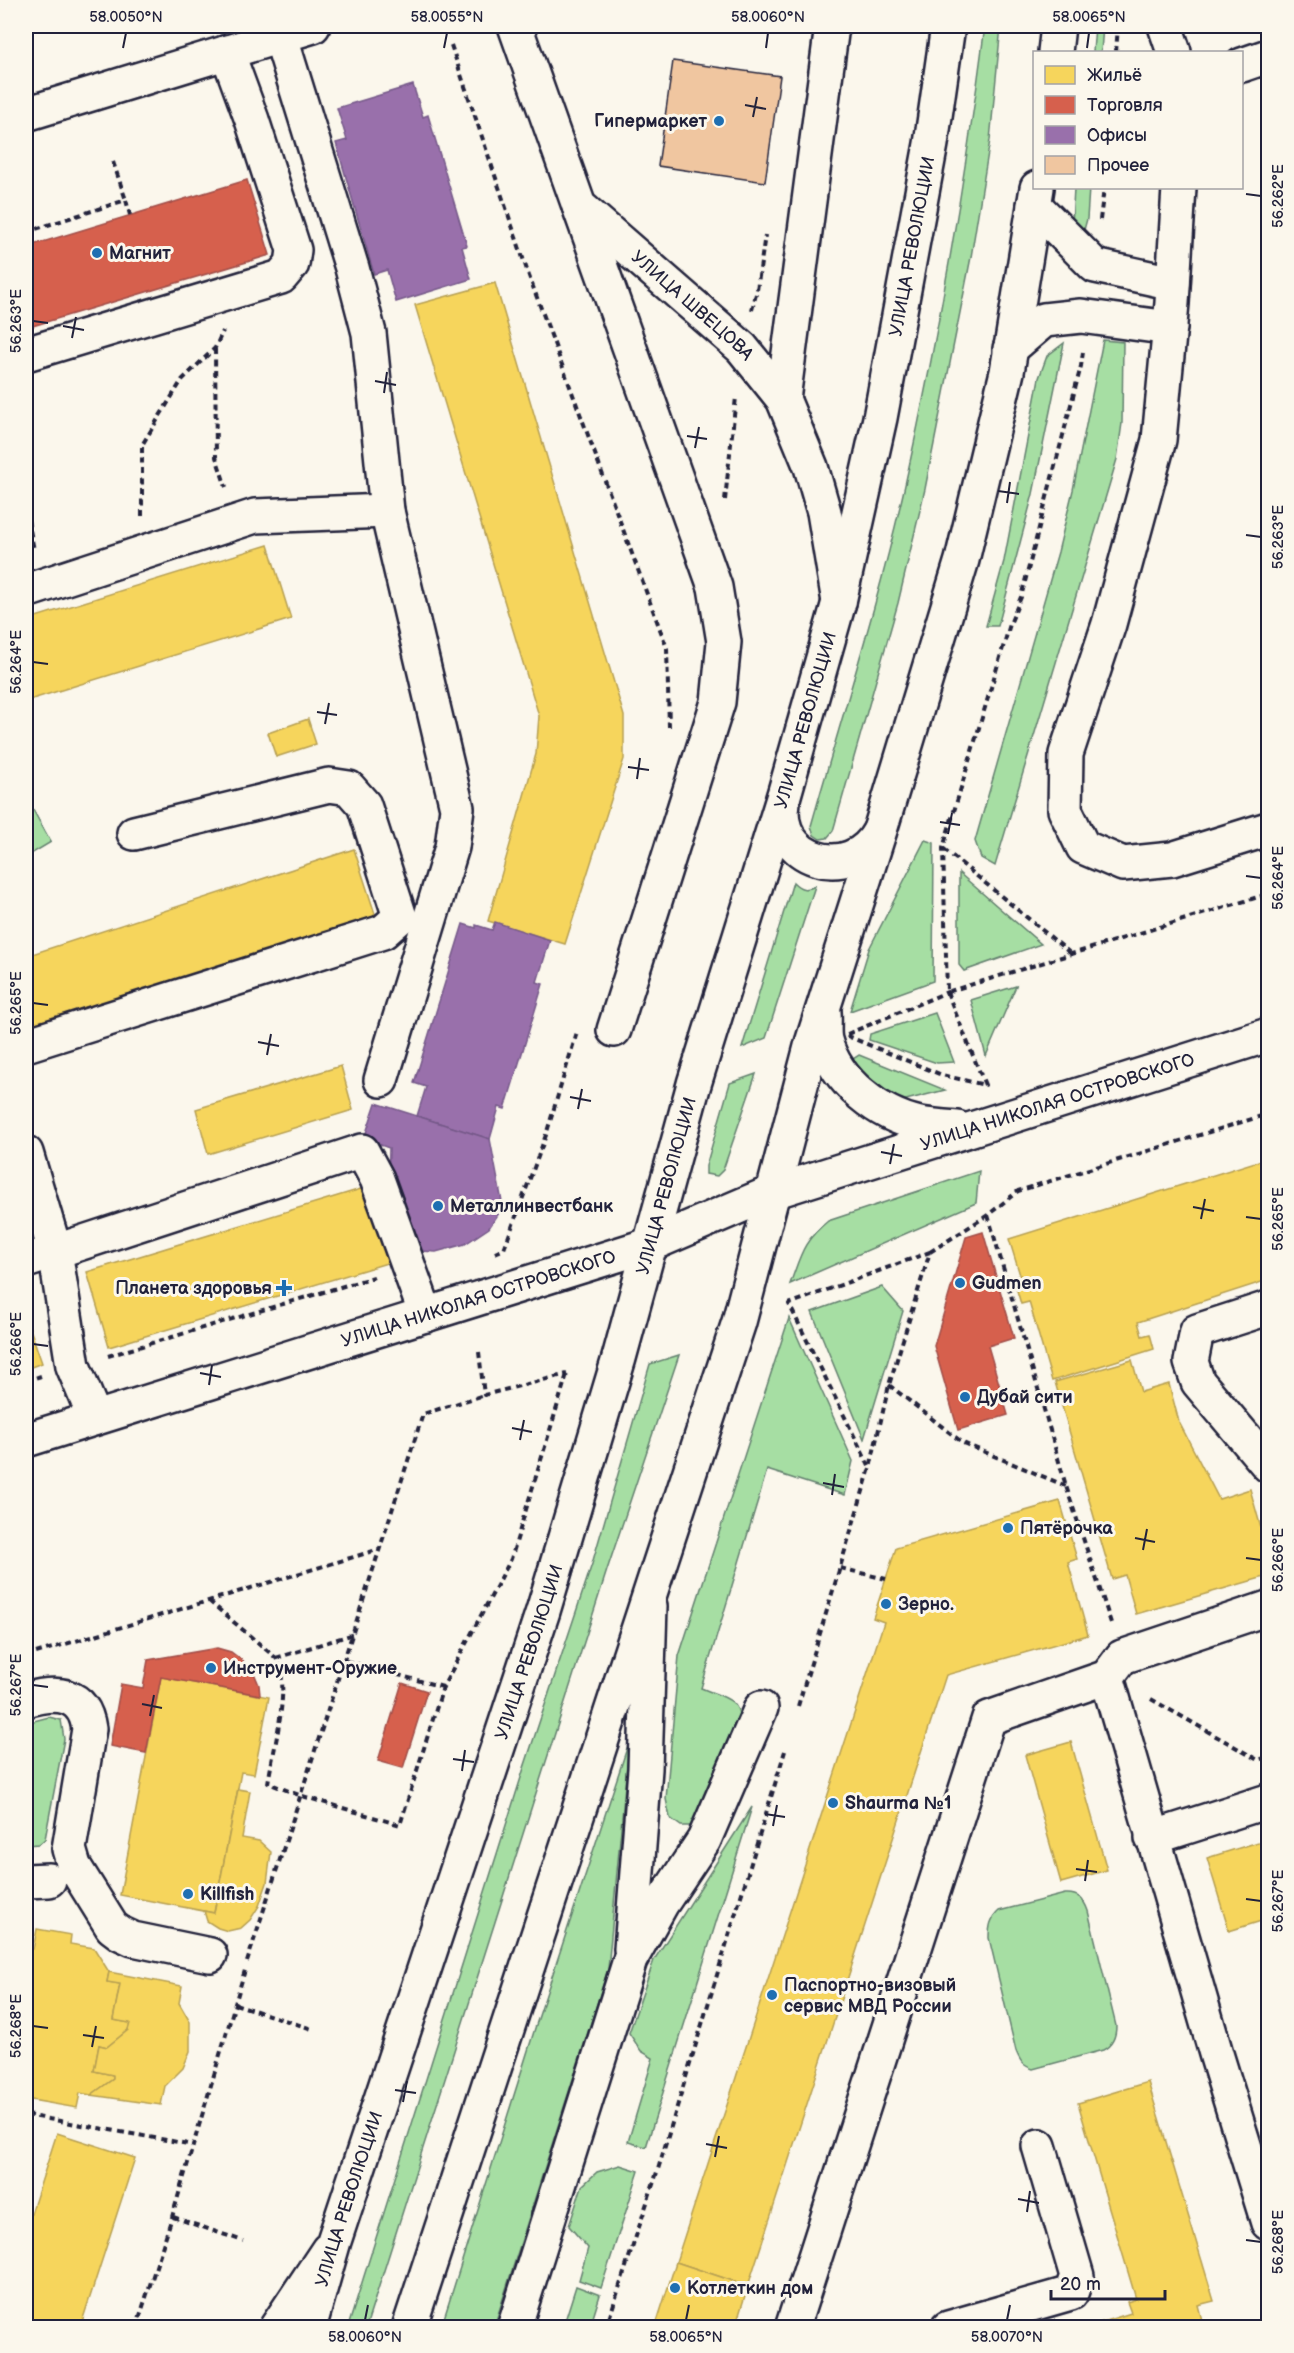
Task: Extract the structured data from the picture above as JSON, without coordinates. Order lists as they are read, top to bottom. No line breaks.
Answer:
{"streets":{"main road":["УЛИЦА РЕВОЛЮЦИИ","УЛИЦА ШВЕЦОВА","УЛИЦА НИКОЛАЯ ОСТРОВСКОГО"]},"crossings":[["УЛИЦА РЕВОЛЮЦИИ","УЛИЦА ШВЕЦОВА"],["УЛИЦА РЕВОЛЮЦИИ","УЛИЦА НИКОЛАЯ ОСТРОВСКОГО"]],"places":{"other":["Гипермаркет","Магнит","Металлинвестбанк","Gudmen","Дубай сити","Пятёрочка","Зерно.","Инструмент-Оружие","Shaurma №1","Killfish","Паспортно-визовый сервис МВД России","Котлеткин дом"],"health":["Планета здоровья"]},"legend":["Жильё","Торговля","Офисы","Прочее"],"scale_bar":"20 m","coordinates":["58.0050°N","58.0055°N","58.0060°N","58.0065°N","56.262°E","56.263°E","56.264°E","56.265°E","56.266°E","56.267°E","56.268°E","58.0070°N"]}
